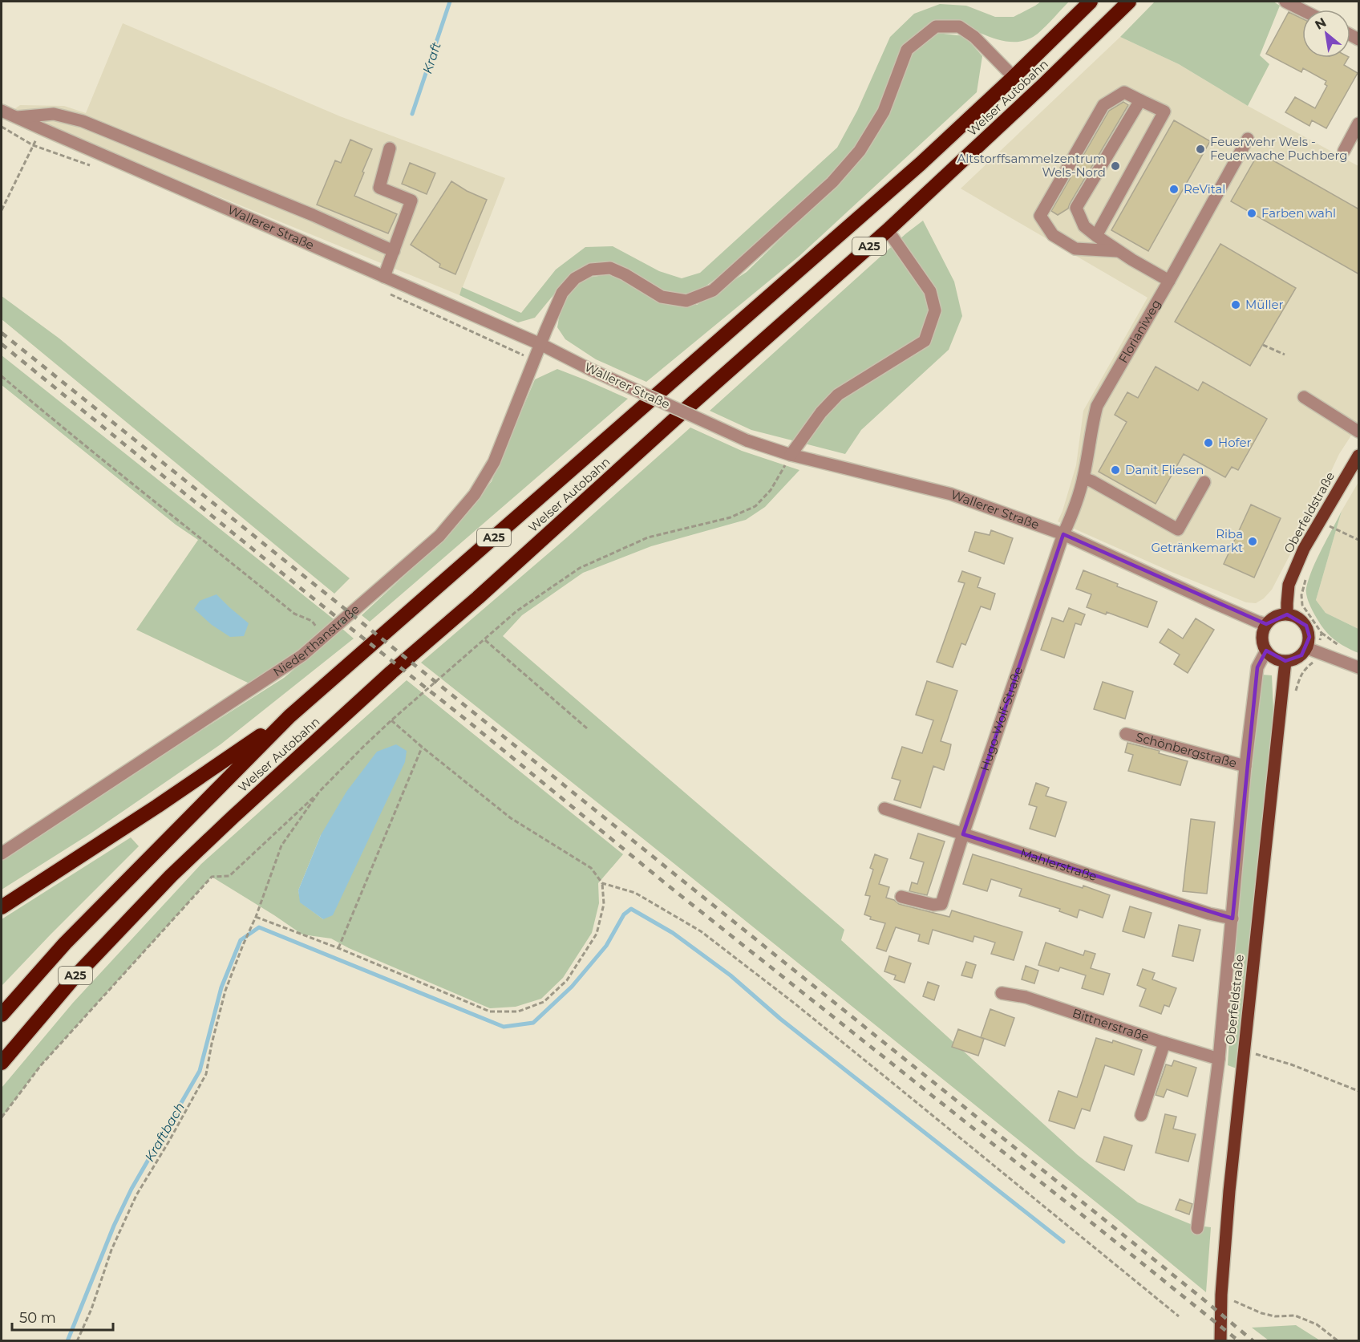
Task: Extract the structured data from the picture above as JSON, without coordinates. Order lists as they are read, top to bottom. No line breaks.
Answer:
{"streets":{"highway":["Welser Autobahn","A25"],"main road":["Oberfeldstraße"],"street":["Wallerer Straße","Florianiweg","Niederthanstraße","Hugo-Wolf-Straße","Schönbergstraße","Mahlerstraße","Bittnerstraße"]},"crossings":[["Welser Autobahn","Niederthanstraße"],["Wallerer Straße","Florianiweg"],["Wallerer Straße","Oberfeldstraße"],["Wallerer Straße","Niederthanstraße"],["Wallerer Straße","Hugo-Wolf-Straße"],["Florianiweg","Hugo-Wolf-Straße"],["Oberfeldstraße","Schönbergstraße"],["Oberfeldstraße","Mahlerstraße"],["Oberfeldstraße","Bittnerstraße"],["Hugo-Wolf-Straße","Mahlerstraße"]],"water":["Kraft","Kraftbach"],"places":["Feuerwehr Wels - Feuerwache Puchberg","Altstorffsammelzentrum Wels-Nord","ReVital","Farben wahl","Müller","Hofer","Danit Fliesen","Riba Getränkemarkt"],"scale_bar":"50 m","north":"top left"}
